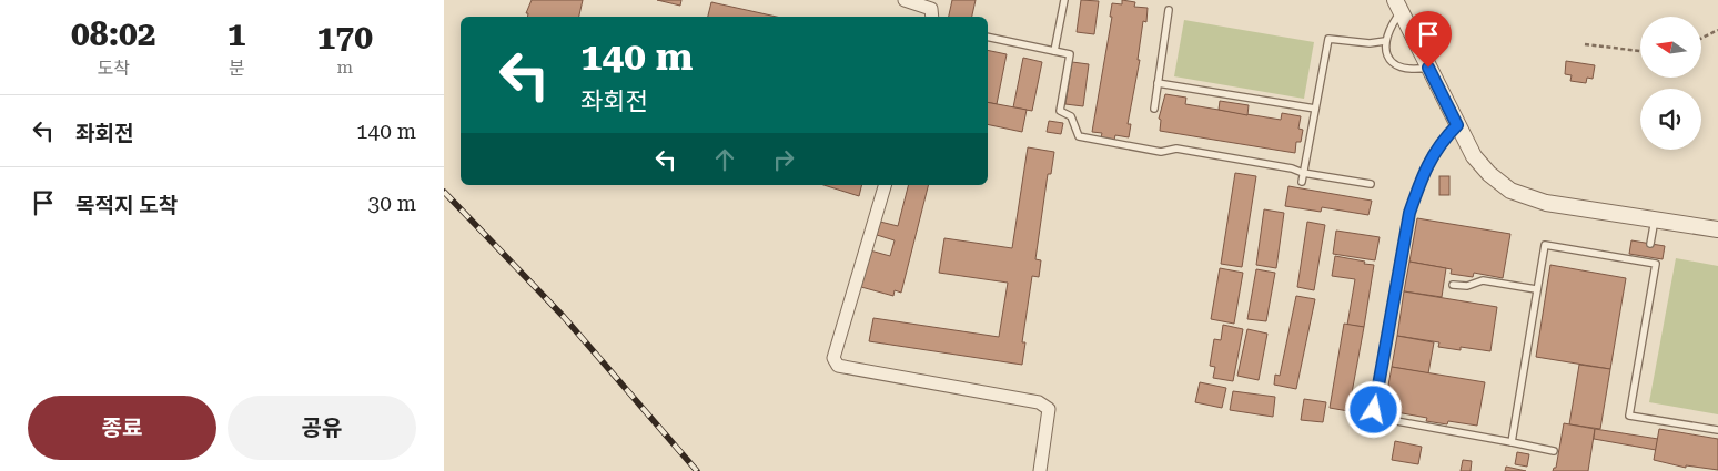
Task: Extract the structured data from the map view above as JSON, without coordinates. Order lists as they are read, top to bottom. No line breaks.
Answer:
{"north":"left","page":{"eta":["08:02","도착","1","분","170","m"],"turn":["140 m","좌회전"],"list":[{"name":"좌회전","value":"140 m"},{"name":"목적지 도착","value":"30 m"}],"buttons":["종료","공유"]}}
